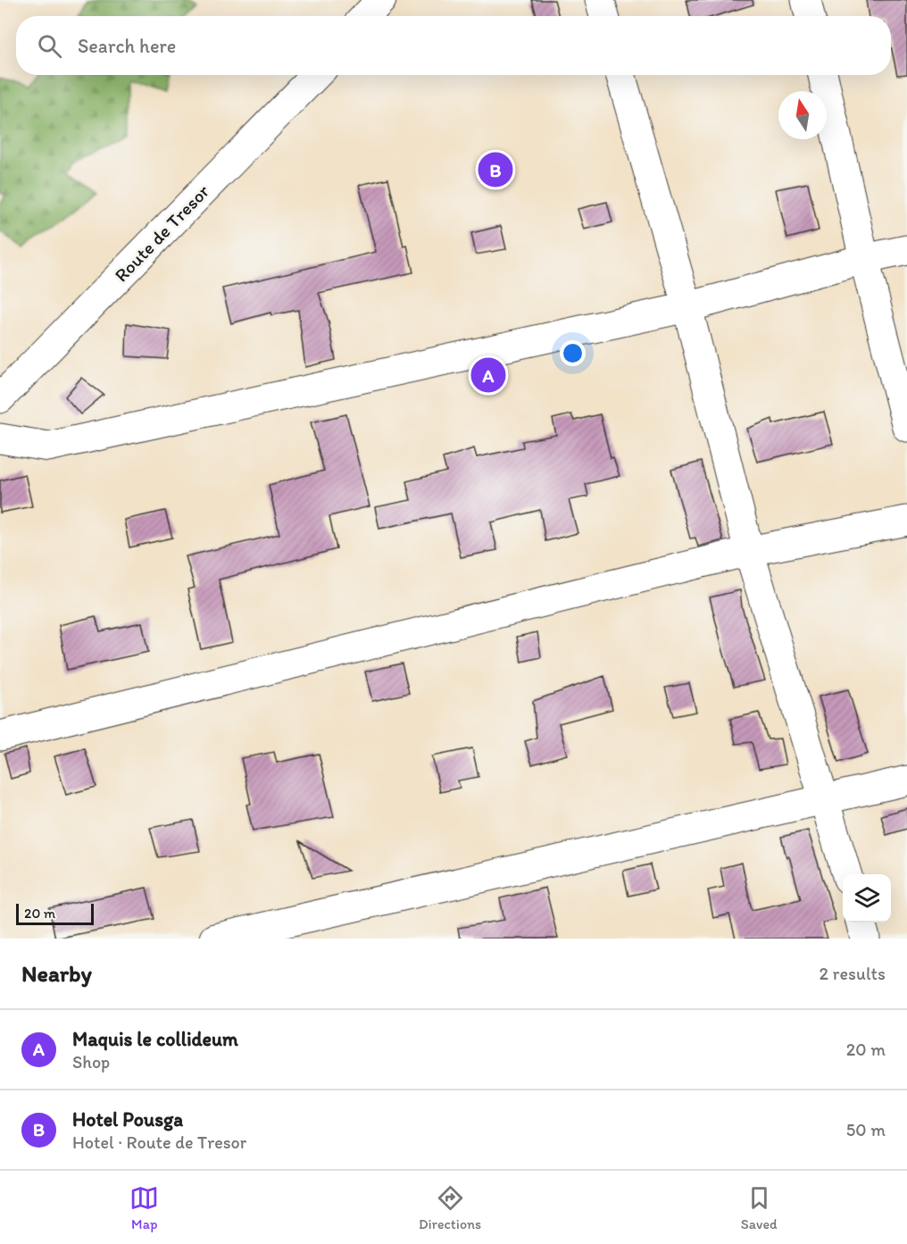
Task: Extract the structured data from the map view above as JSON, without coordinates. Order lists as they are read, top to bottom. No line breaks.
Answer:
{"streets":{"street":["Route de Tresor"]},"scale_bar":"20 m","north":"top","page":{"search":"Search here","pins":["B","A"],"scale":"20 m","heading":["Nearby","2 results"],"list":[{"mark":"A","name":"Maquis le collideum","note":"Shop","value":"20 m"},{"mark":"B","name":"Hotel Pousga","note":"Hotel · Route de Tresor","value":"50 m"}],"nav":["Map","Directions","Saved"]}}
